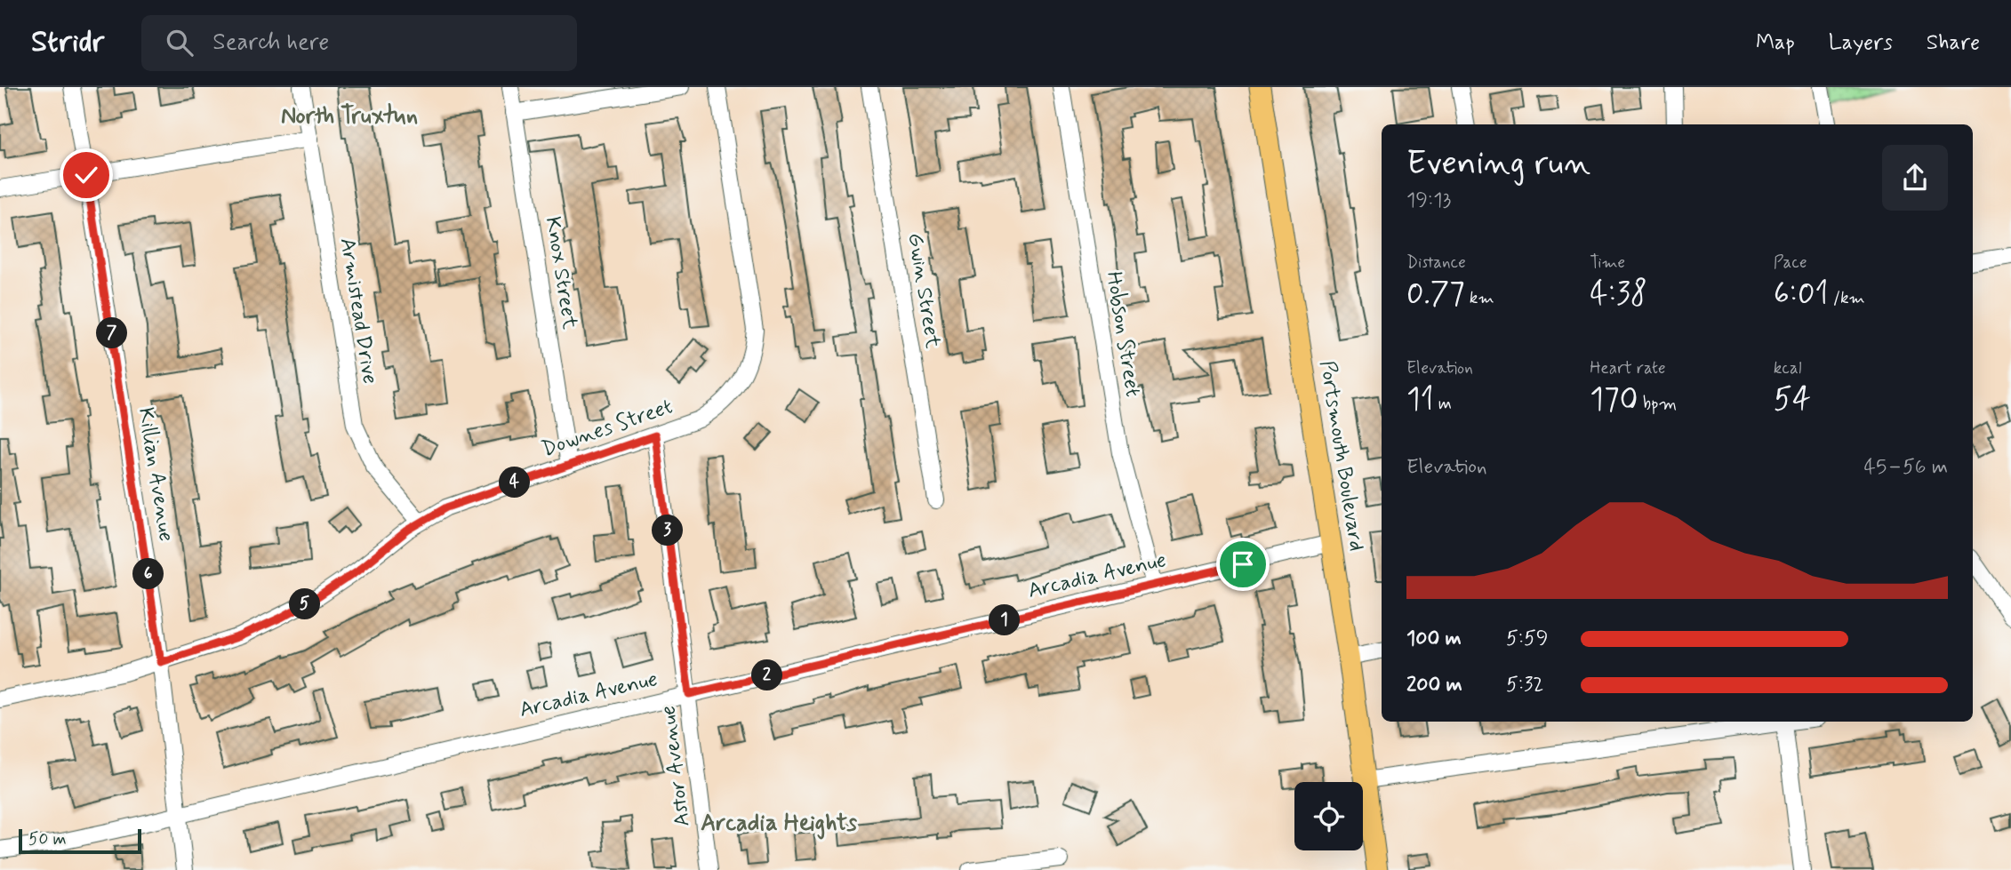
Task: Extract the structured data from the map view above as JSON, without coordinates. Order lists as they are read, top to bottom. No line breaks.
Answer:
{"streets":{"main road":["Portsmouth Boulevard"],"street":["Knox Street","Gwin Street","Armistead Drive","Hobson Street","Downes Street","Killian Avenue","Arcadia Avenue","Astor Avenue"]},"crossings":[["Knox Street","Downes Street"],["Armistead Drive","Downes Street"],["Hobson Street","Arcadia Avenue"],["Downes Street","Killian Avenue"],["Downes Street","Astor Avenue"],["Portsmouth Boulevard","Arcadia Avenue"],["Killian Avenue","Arcadia Avenue"],["Arcadia Avenue","Astor Avenue"]],"districts":["North Truxtun","Arcadia Heights"],"scale_bar":"50 m","page":{"header":"Stridr","search":"Search here","nav":["Map","Layers","Share"],"heading":["Evening run","19:13"],"stats":[["Distance","0.77 km"],["Time","4:38"],["Pace","6:01 /km"],["Elevation","11 m"],["Heart rate","170 bpm"],["kcal","54"]],"pins":["7","4","3","6","5","1","2"],"chart":["Elevation","45–56 m"],"list":[{"name":"100 m","note":"5:59"},{"name":"200 m","note":"5:32"}],"scale":"50 m"}}
